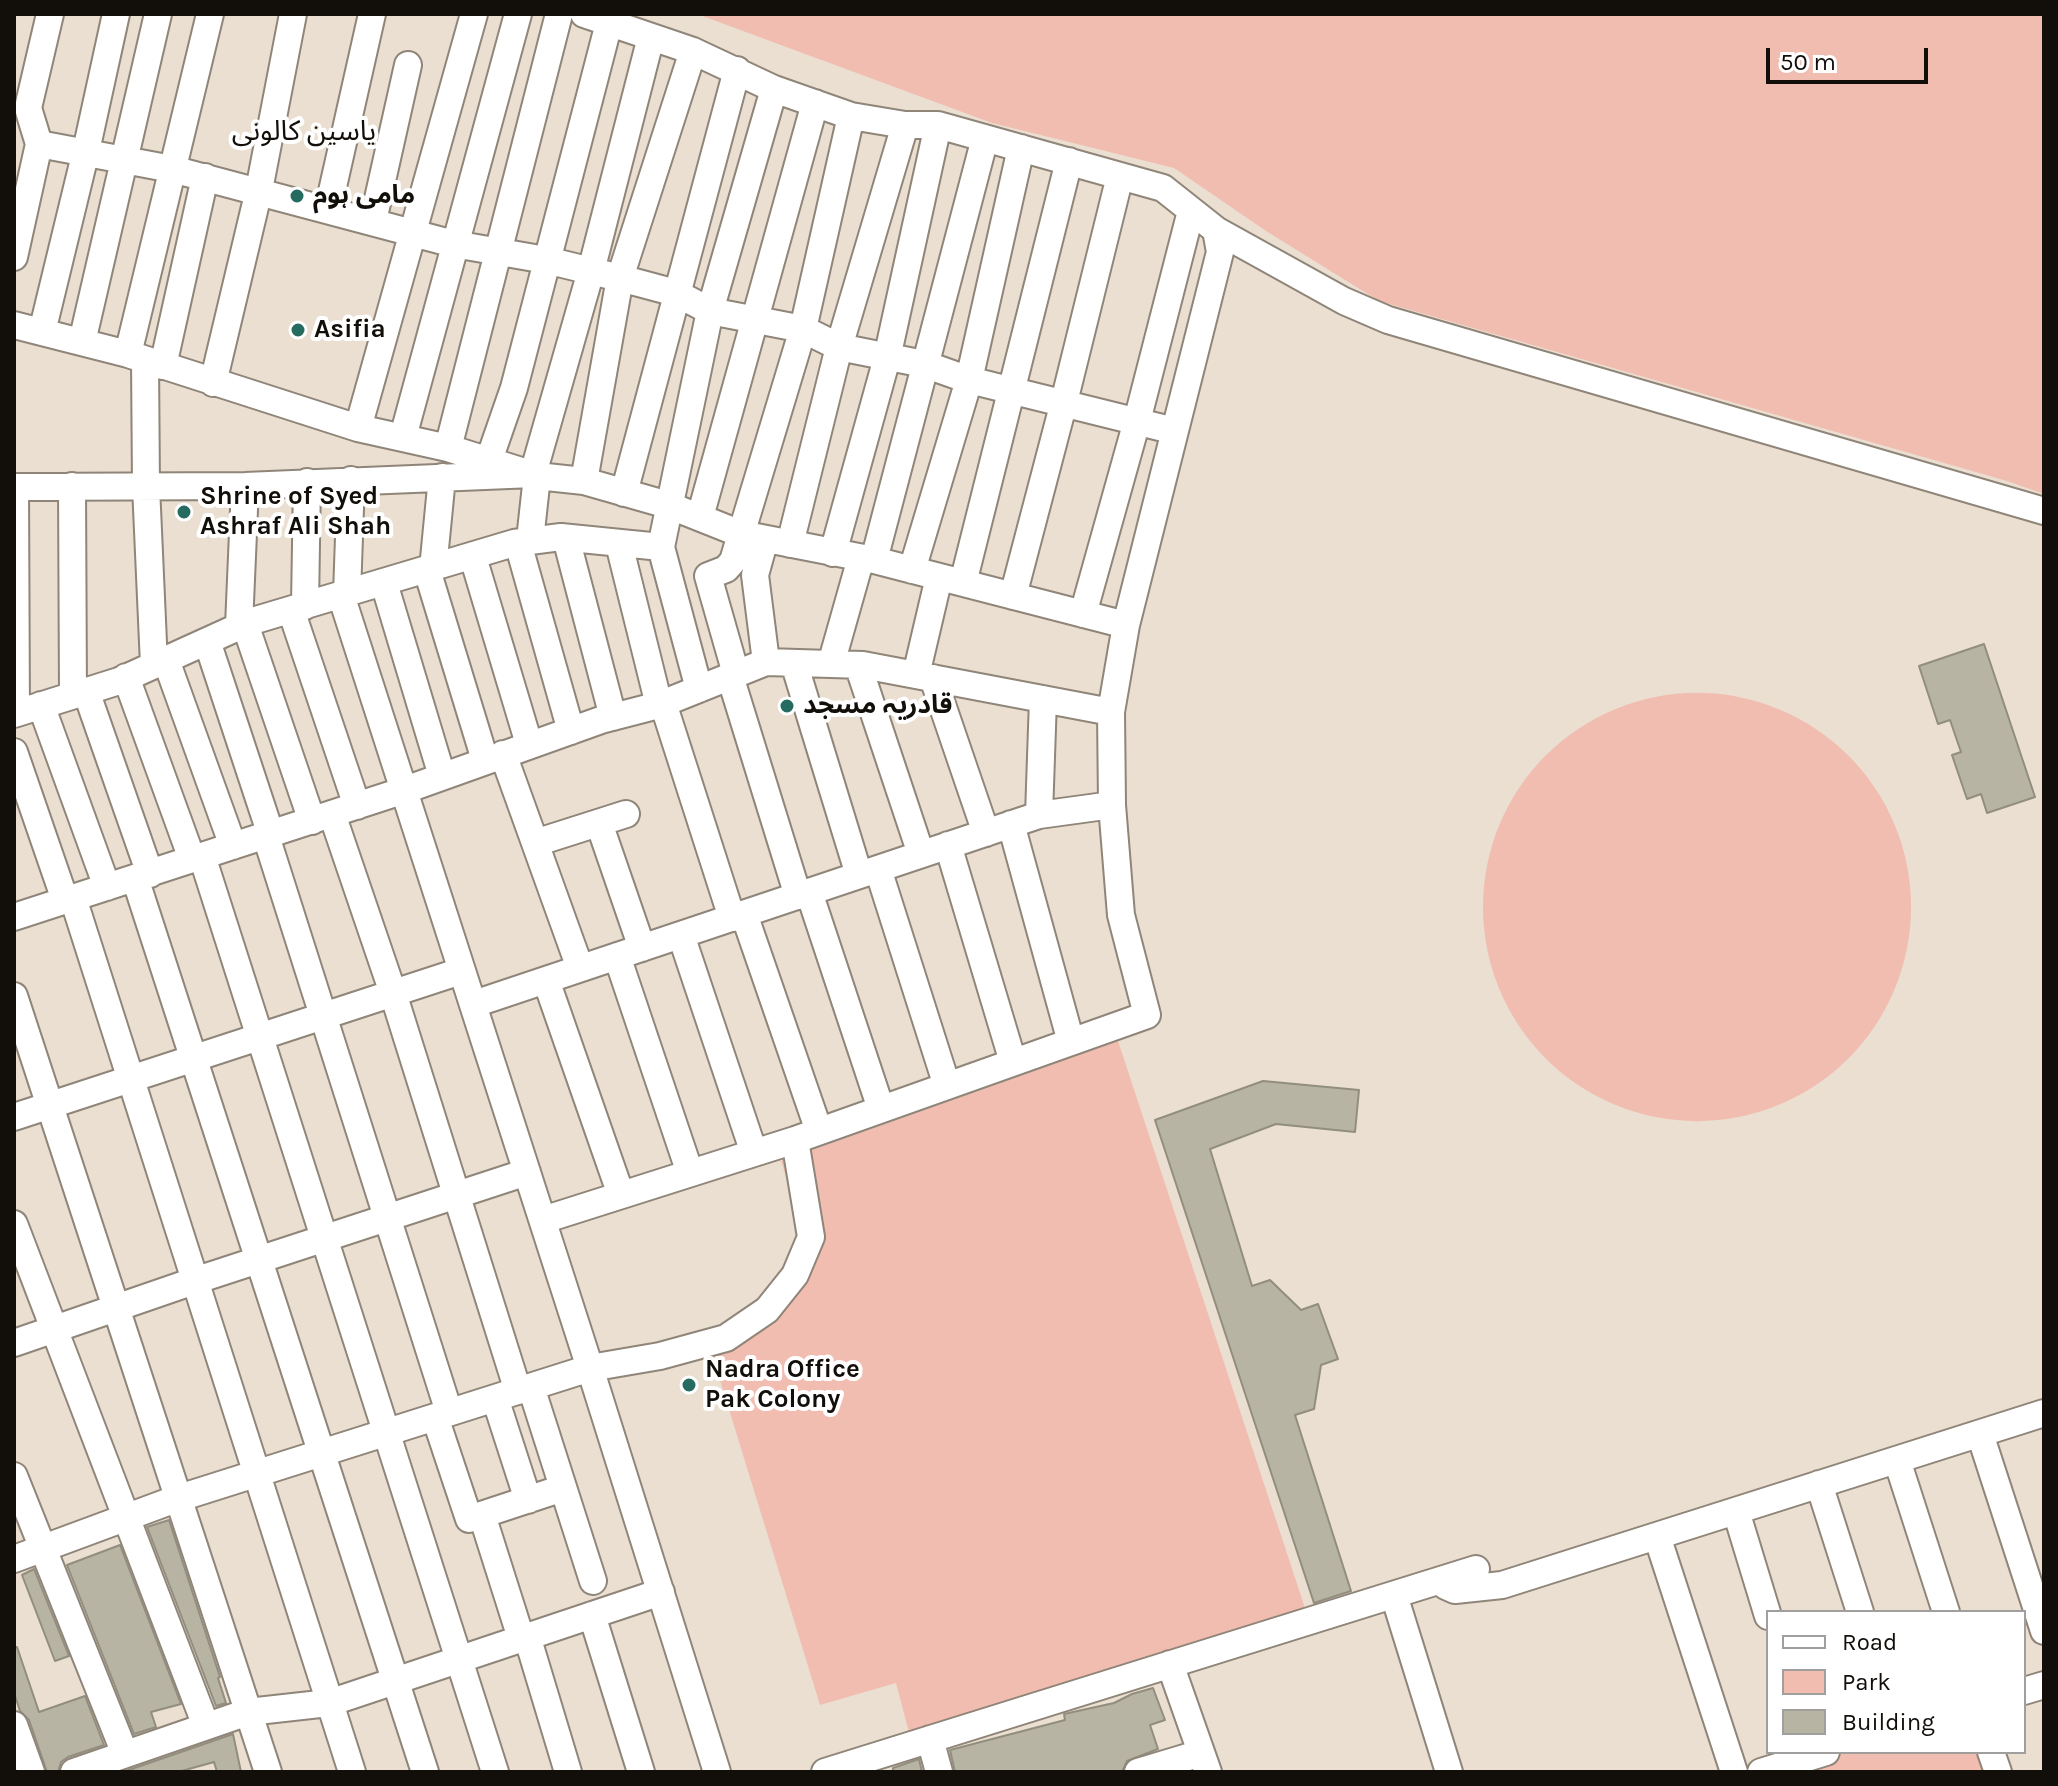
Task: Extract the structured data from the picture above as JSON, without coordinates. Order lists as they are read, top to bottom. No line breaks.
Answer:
{"districts":["یاسین کالونی"],"places":["مامی ہوم","Asifia","Shrine of Syed Ashraf Ali Shah","قادریہ مسجد","Nadra Office Pak Colony"],"legend":["Road","Park","Building"],"scale_bar":"50 m"}
